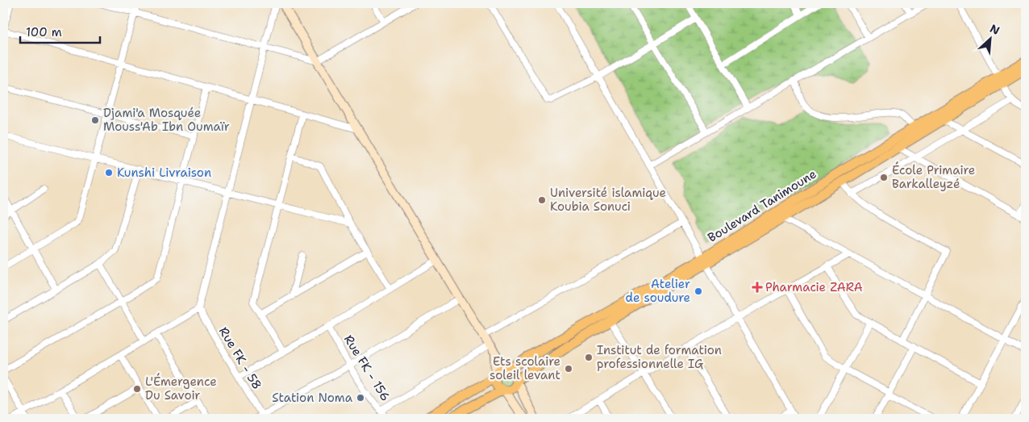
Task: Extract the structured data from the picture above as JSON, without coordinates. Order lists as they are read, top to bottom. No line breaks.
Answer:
{"streets":{"main road":["Boulevard Tanimoune"],"street":["Rue FK - 58","Rue FK - 156"]},"places":{"other":["Djami'a Mosquée Mouss'Ab Ibn Oumaïr","Kunshi Livraison","École Primaire Barkalleyzé","Université islamique Koubia Sonuci","Atelier de soudure","Institut de formation professionnelle IG","Ets scolaire soleil levant","L'Émergence Du Savoir","Station Noma"],"health":["Pharmacie ZARA"]},"scale_bar":"100 m","north":"top right"}
